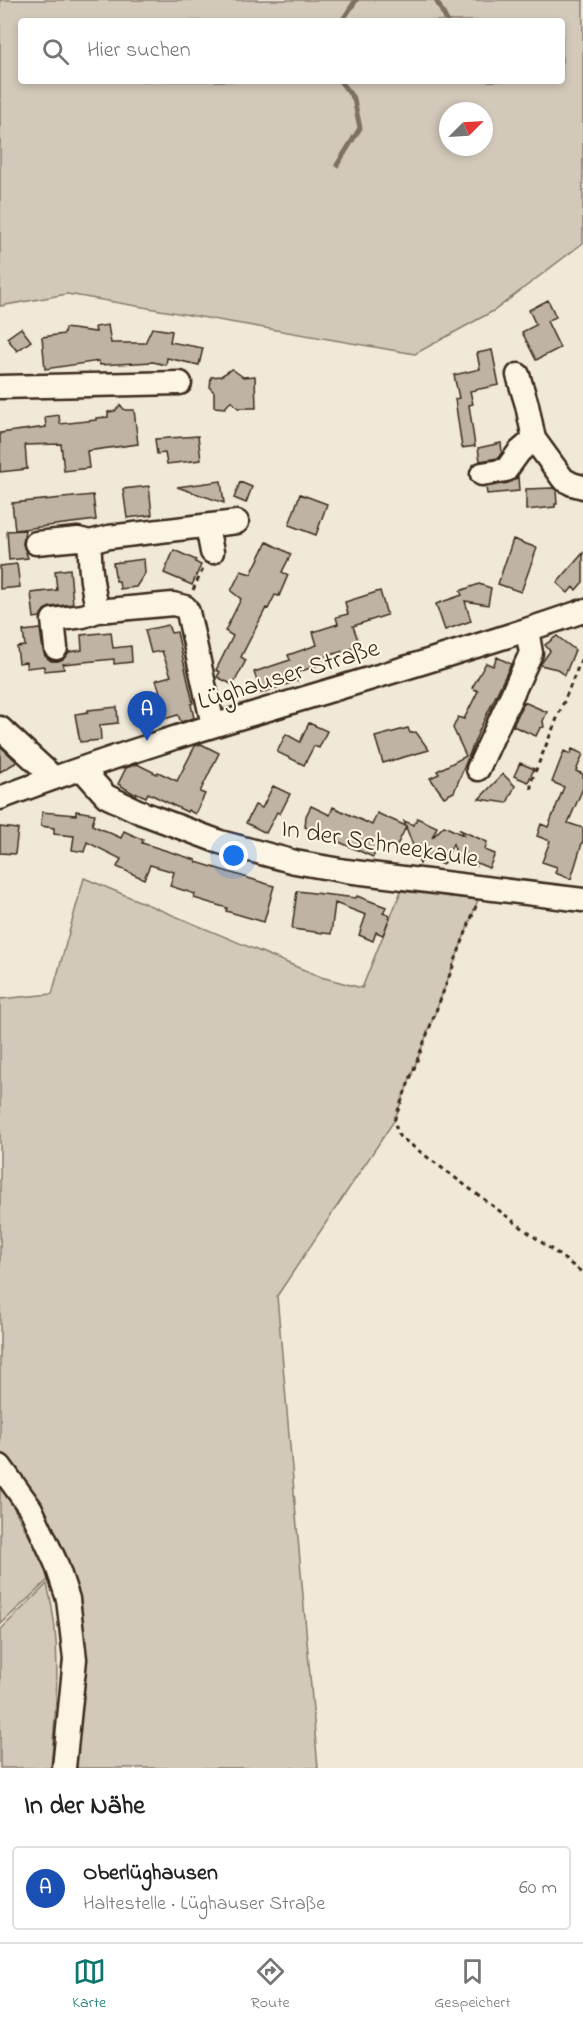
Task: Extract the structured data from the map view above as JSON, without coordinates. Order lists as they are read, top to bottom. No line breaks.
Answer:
{"streets":{"street":["Lüghauser Straße","In der Schneekaule"]},"crossings":[["Lüghauser Straße","In der Schneekaule"]],"north":"top right","page":{"search":"Hier suchen","pins":"A","heading":"In der Nähe","list":[{"mark":"A","name":"Oberlüghausen","note":"Haltestelle · Lüghauser Straße","value":"60 m"}],"nav":["Karte","Route","Gespeichert"]}}
